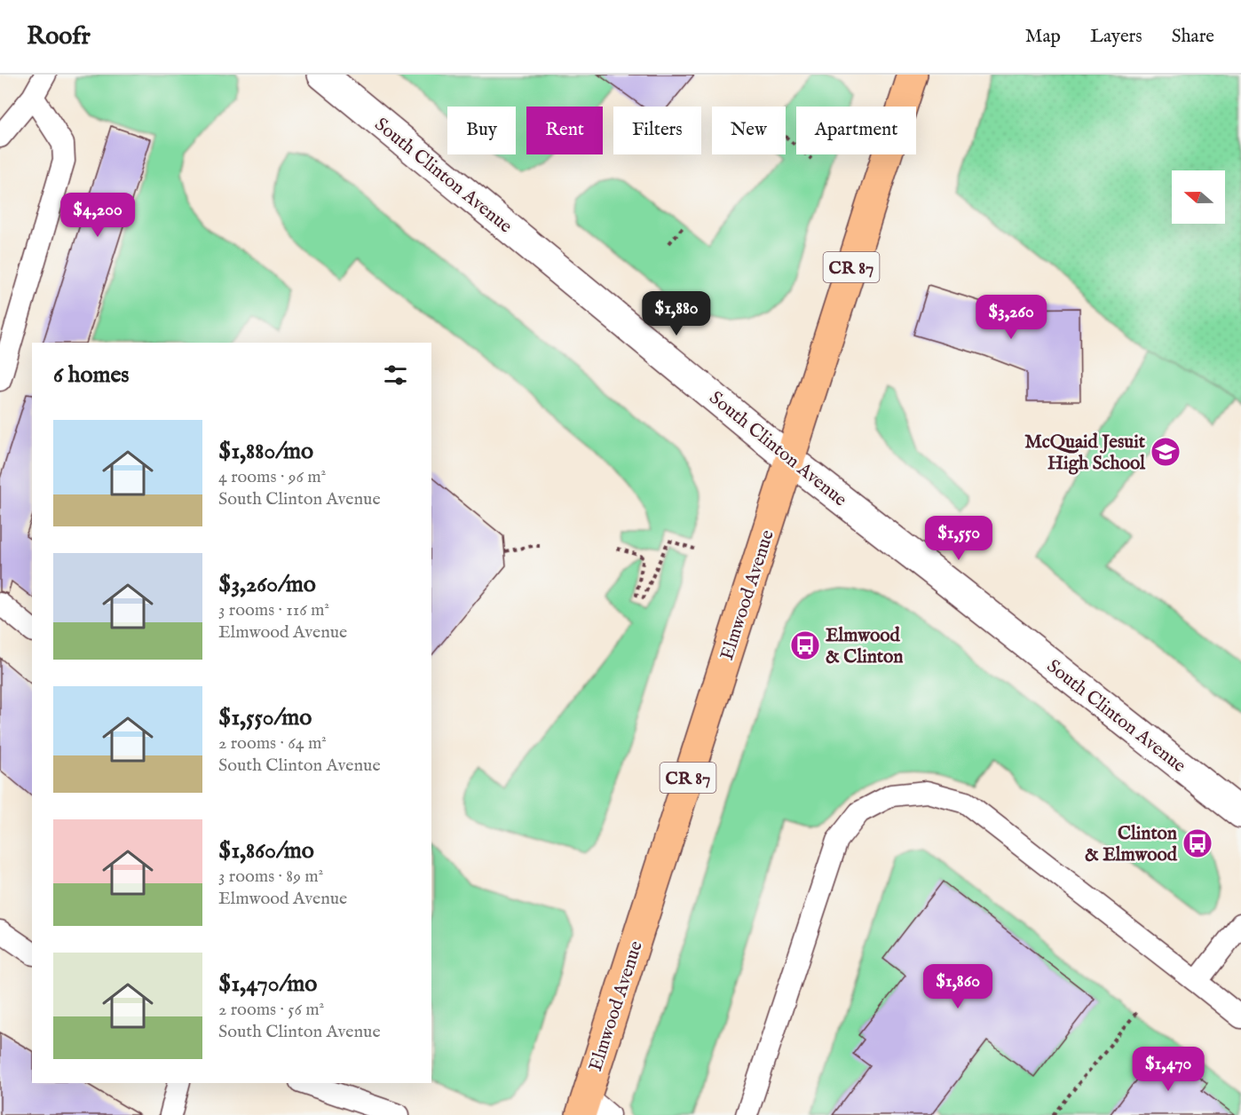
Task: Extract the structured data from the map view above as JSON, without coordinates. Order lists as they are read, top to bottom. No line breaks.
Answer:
{"streets":{"main road":["CR 87","Elmwood Avenue"],"street":["South Clinton Avenue"]},"crossings":[["South Clinton Avenue","Elmwood Avenue"]],"places":{"school or university":["McQuaid Jesuit High School"],"bus stop":["Elmwood & Clinton","Clinton & Elmwood"]},"north":"left","page":{"header":"Roofr","nav":["Map","Layers","Share"],"chip":["Buy","Rent","Filters","New","Apartment"],"price":["$4,200","$1,880","$3,260","$1,550","$1,860","$1,470"],"heading":"6 homes","list":[{"name":"$1,880/mo","note":"4 rooms · 96 m² · South Clinton Avenue"},{"name":"$3,260/mo","note":"3 rooms · 116 m² · Elmwood Avenue"},{"name":"$1,550/mo","note":"2 rooms · 64 m² · South Clinton Avenue"},{"name":"$1,860/mo","note":"3 rooms · 89 m² · Elmwood Avenue"},{"name":"$1,470/mo","note":"2 rooms · 56 m² · South Clinton Avenue"}]}}
